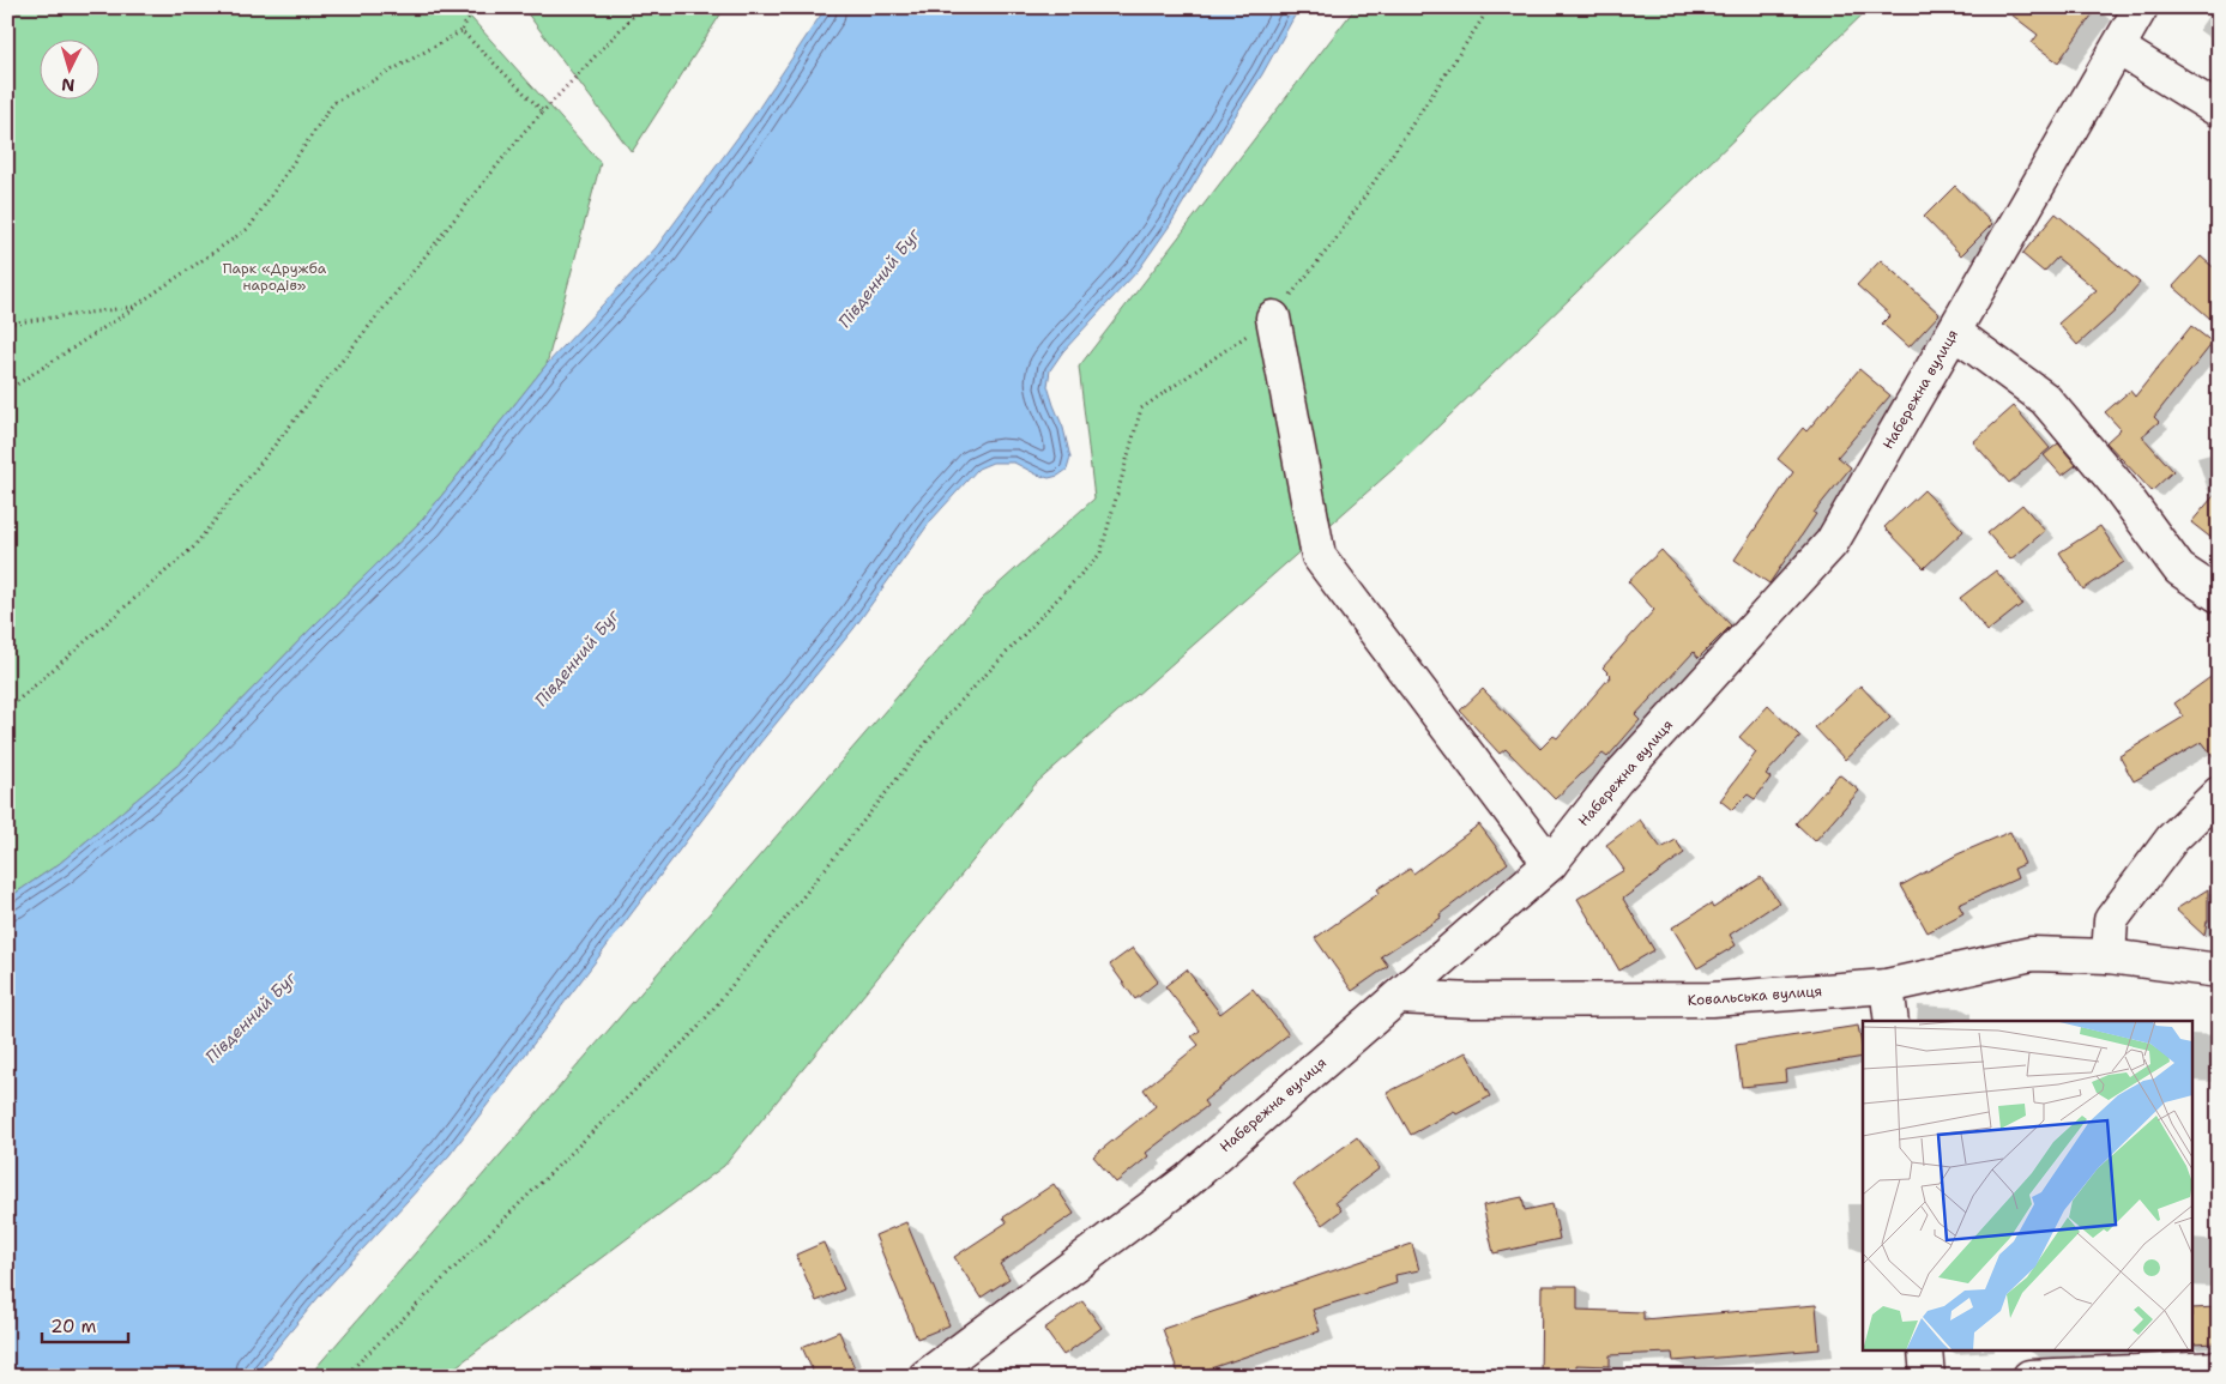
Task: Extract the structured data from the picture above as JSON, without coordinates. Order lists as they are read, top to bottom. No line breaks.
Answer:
{"streets":{"street":["Набережна вулиця","Ковальська вулиця"]},"crossings":[["Набережна вулиця","Ковальська вулиця"]],"water":["Південний Буг"],"parks":["Парк «Дружба народів»"],"scale_bar":"20 m","north":"bottom"}
